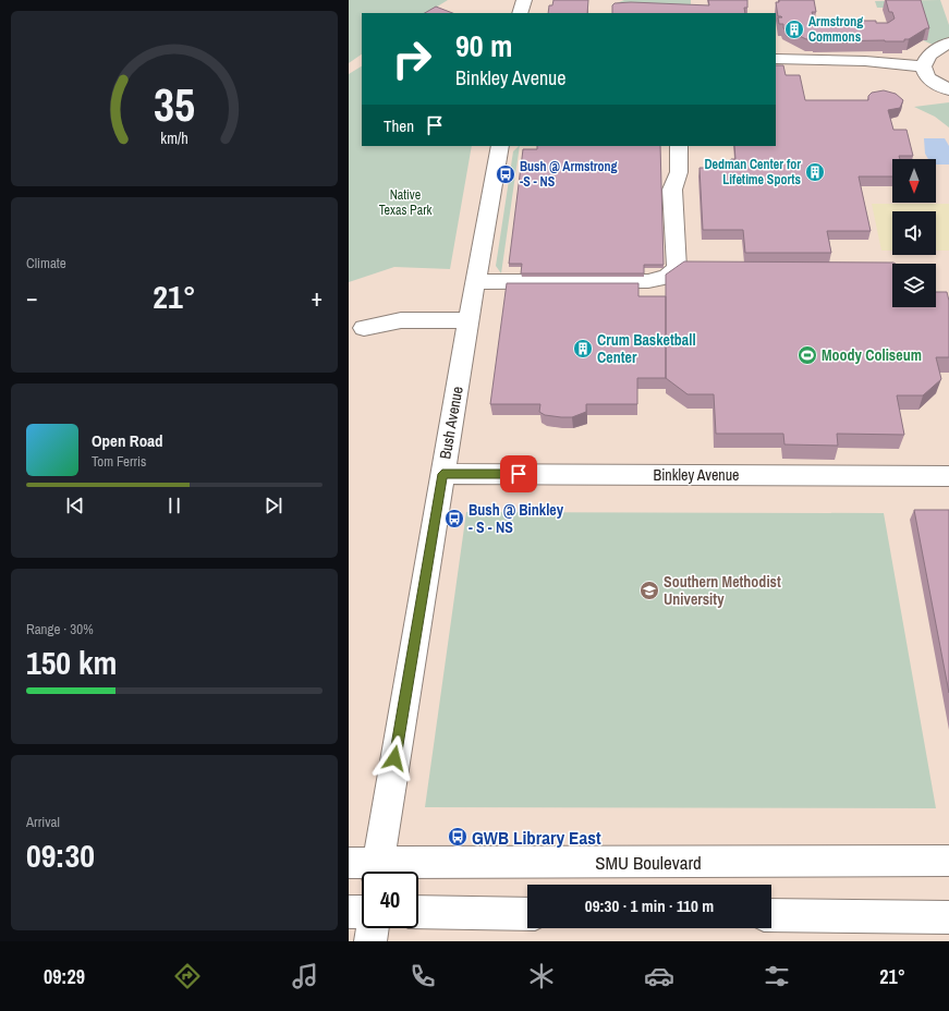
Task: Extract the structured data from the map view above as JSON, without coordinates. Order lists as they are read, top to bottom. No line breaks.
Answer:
{"streets":{"street":["Bush Avenue","Binkley Avenue","SMU Boulevard"]},"crossings":[["Bush Avenue","Binkley Avenue"],["Bush Avenue","SMU Boulevard"]],"parks":["Native Texas Park"],"places":{"building":["Armstrong Commons","Dedman Center for Lifetime Sports","Crum Basketball Center"],"bus stop":["Bush @ Armstrong -S - NS","Bush @ Binkley - S - NS","GWB Library East"],"sports":["Moody Coliseum"],"school or university":["Southern Methodist University"]},"north":"bottom","page":{"turn":["90 m","Binkley Avenue"],"then":"Then","tile":["Climate",["Range · 30%","150 km"],["Arrival","09:30"]],"heat":["−","21°","+"],"song":["Open Road","Tom Ferris"],"limit":"40","trip":"09:30 · 1 min · 110 m","tabs":["09:29","21°"],"gauge":["35","km/h"]}}
